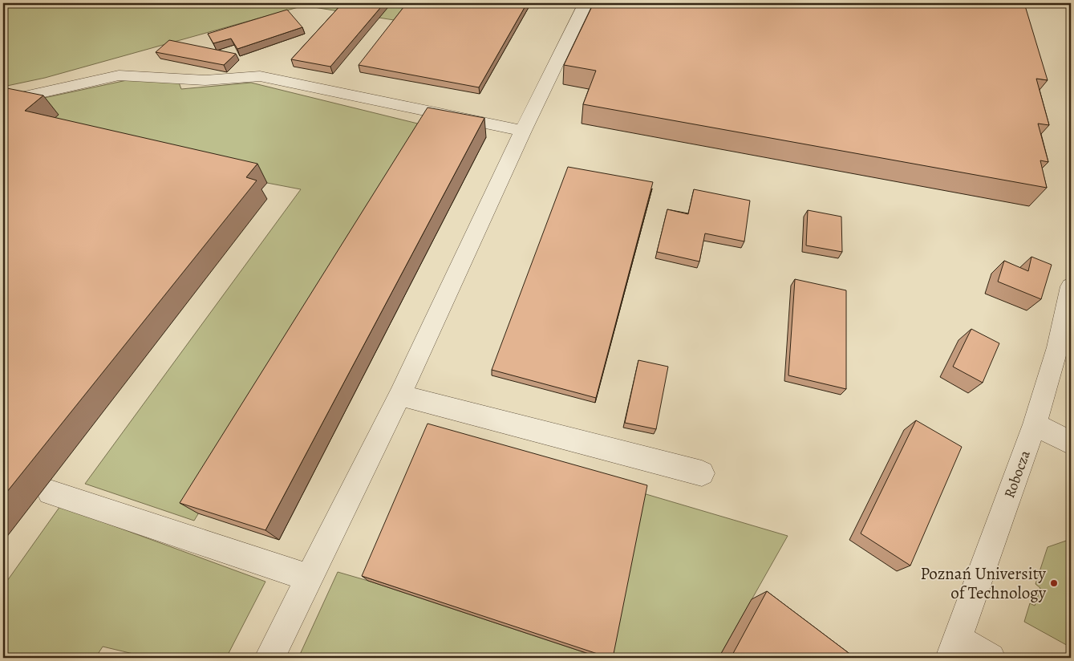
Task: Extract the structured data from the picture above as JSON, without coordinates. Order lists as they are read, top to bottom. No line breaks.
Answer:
{"streets":{"street":["Robocza"]},"places":["Poznań University of Technology"]}
